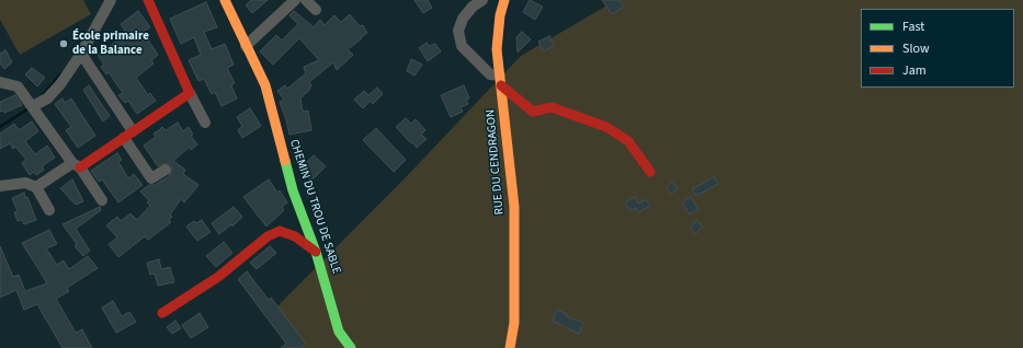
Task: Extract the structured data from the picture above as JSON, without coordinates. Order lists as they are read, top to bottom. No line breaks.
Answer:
{"streets":{"street":["RUE DU CENDRAGON","CHEMIN DU TROU DE SABLE"]},"places":["École primaire de la Balance"],"legend":["Fast","Slow","Jam"]}
